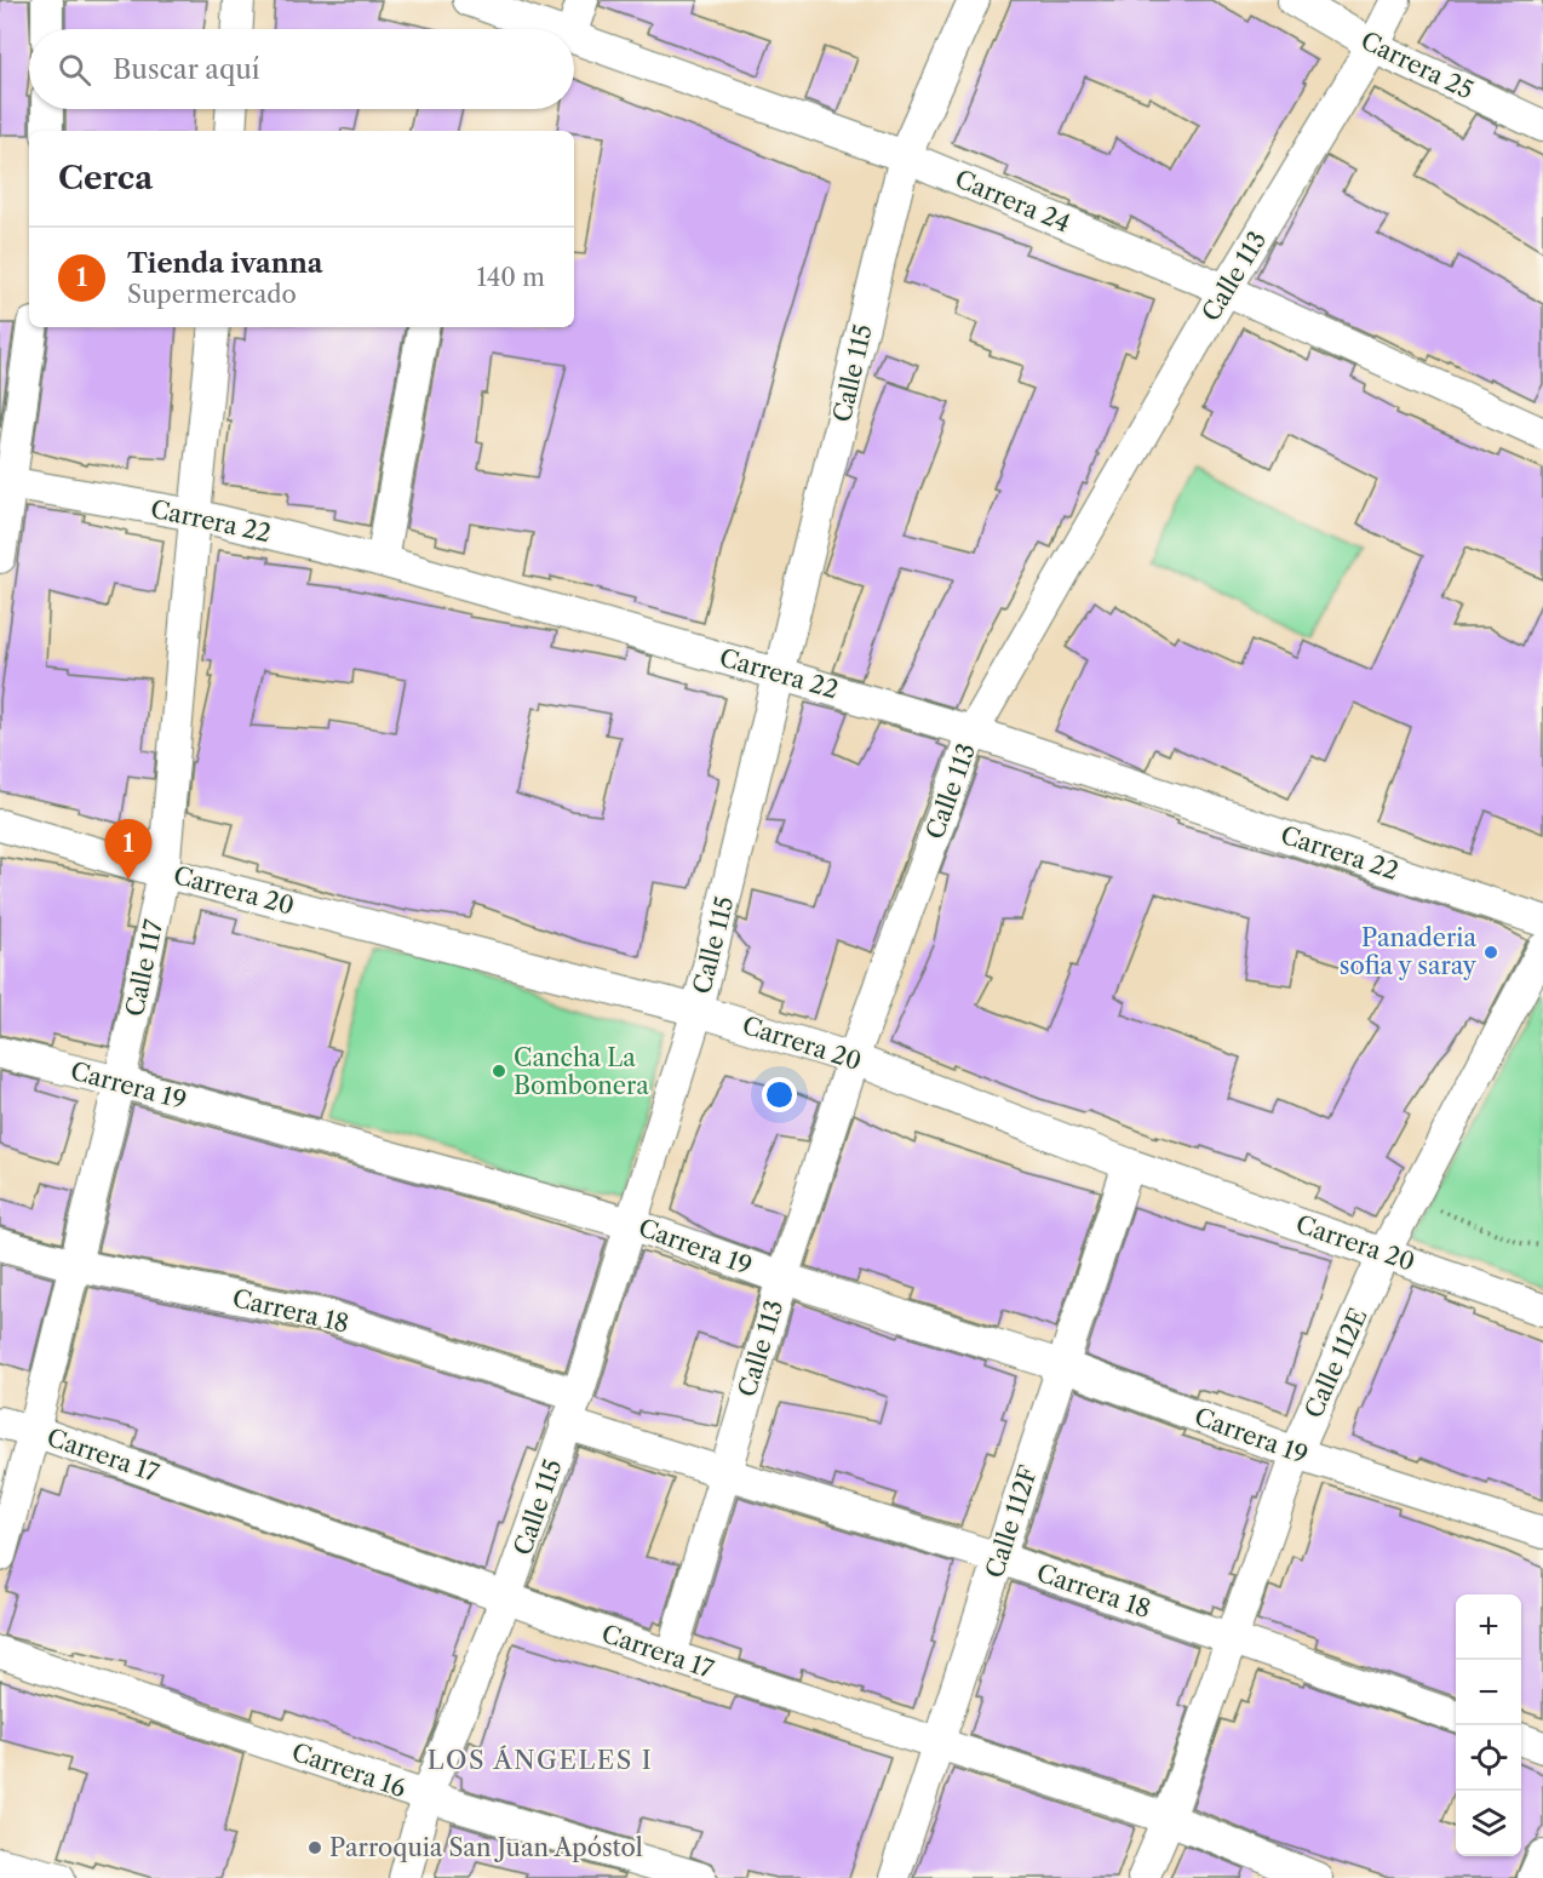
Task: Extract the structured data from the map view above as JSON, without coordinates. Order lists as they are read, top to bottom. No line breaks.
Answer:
{"streets":{"street":["Carrera 25","Carrera 24","Calle 113","Calle 115","Carrera 22","Carrera 20","Calle 117","Carrera 19","Carrera 18","Calle 112E","Carrera 17","Calle 112F","Carrera 16"]},"crossings":[["Carrera 25","Calle 113"],["Carrera 24","Calle 113"],["Carrera 24","Calle 115"],["Calle 113","Carrera 22"],["Calle 113","Carrera 20"],["Calle 113","Carrera 19"],["Calle 113","Carrera 18"],["Calle 113","Carrera 17"],["Calle 115","Carrera 22"],["Calle 115","Carrera 20"],["Calle 115","Carrera 19"],["Calle 115","Carrera 18"],["Calle 115","Carrera 17"],["Calle 115","Carrera 16"],["Carrera 22","Calle 117"],["Carrera 20","Calle 117"],["Carrera 20","Calle 112E"],["Carrera 20","Calle 112F"],["Calle 117","Carrera 19"],["Calle 117","Carrera 18"],["Calle 117","Carrera 17"],["Carrera 19","Calle 112E"],["Carrera 19","Calle 112F"],["Carrera 18","Calle 112E"],["Carrera 18","Calle 112F"],["Calle 112E","Carrera 17"],["Carrera 17","Calle 112F"]],"districts":["LOS ÁNGELES I"],"places":["Panaderia sofia y saray","Cancha La Bombonera","Parroquia San Juan Apóstol"],"page":{"search":"Buscar aquí","heading":"Cerca","list":[{"mark":"1","name":"Tienda ivanna","note":"Supermercado","value":"140 m"}],"pins":"1","map_buttons":["+","−"]}}
